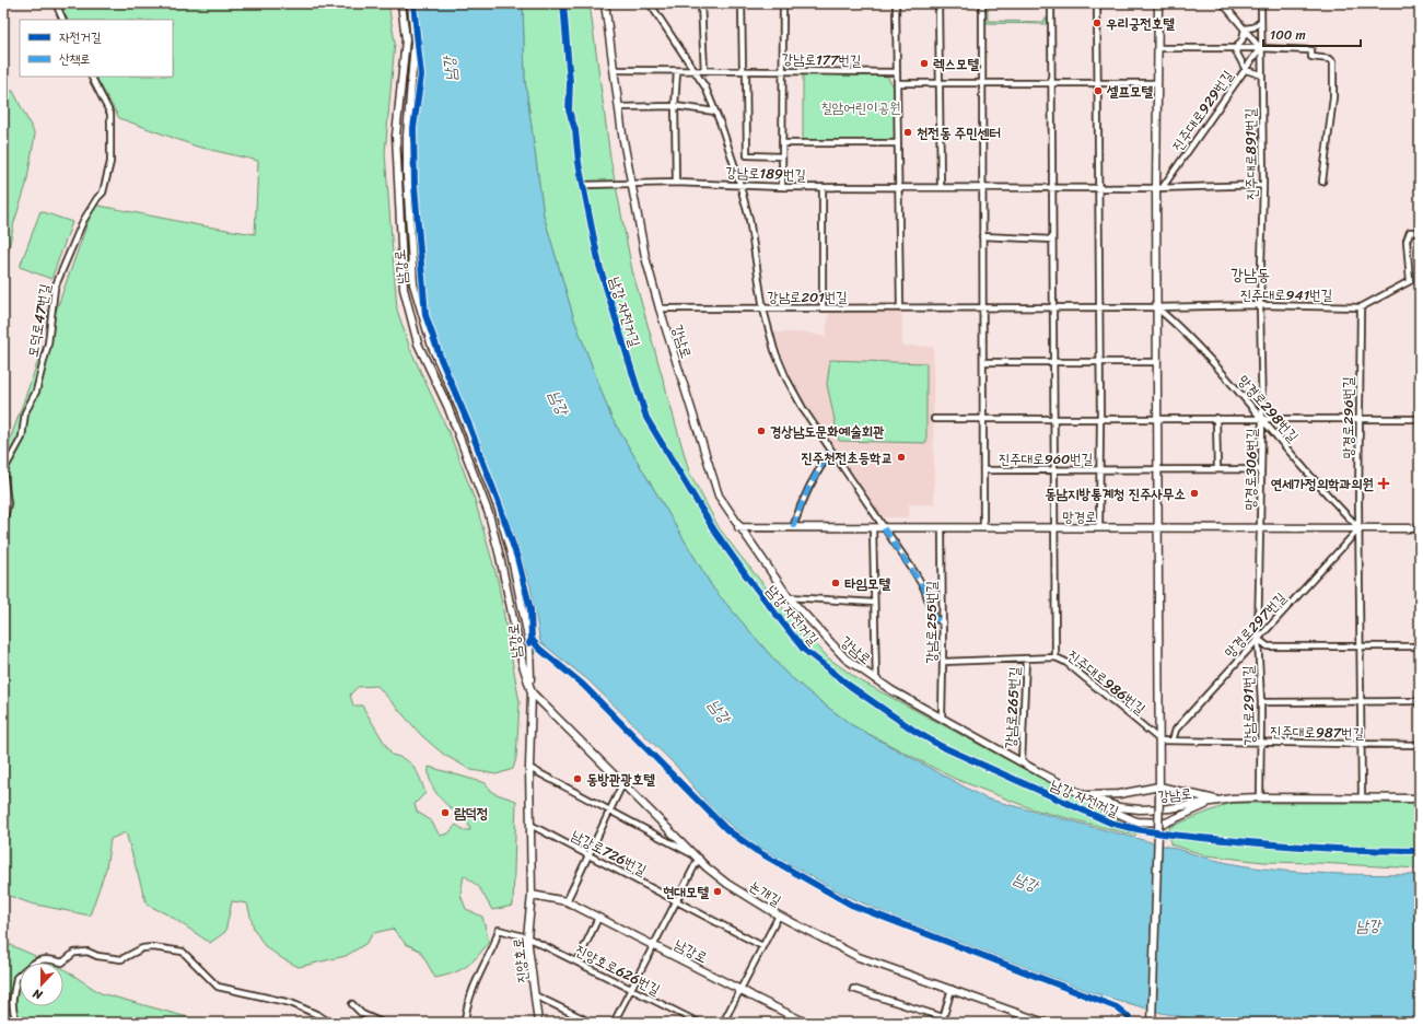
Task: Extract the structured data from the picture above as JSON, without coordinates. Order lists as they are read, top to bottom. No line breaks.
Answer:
{"streets":{"main road":["남강로"],"street":["강남로177번길","진주대로929번길","진주대로891번길","강남로189번길","진주대로941번길","강남로201번길","모덕로47번길","강남로","망경로298번길","망경로296번길","진주대로960번길","망경로306번길","망경로","강남로255번길","망경로297번길","진주대로986번길","강남로291번길","강남로265번길","진주대로987번길","남강로726번길","논개길","진양호로","진양호로626번길"],"cycle path":["남강 자전거길"]},"crossings":[["강남로177번길","강남로189번길"],["강남로177번길","강남로"],["진주대로929번길","진주대로891번길"],["진주대로929번길","강남로189번길"],["진주대로891번길","강남로189번길"],["진주대로891번길","진주대로941번길"],["진주대로891번길","망경로306번길"],["강남로189번길","강남로"],["강남로189번길","진주대로960번길"],["강남로189번길","진주대로986번길"],["남강로","남강로726번길"],["남강로","논개길"],["남강로","진양호로"],["진주대로941번길","강남로201번길"],["진주대로941번길","망경로298번길"],["진주대로941번길","망경로296번길"],["진주대로941번길","망경로306번길"],["진주대로941번길","진주대로986번길"],["강남로201번길","강남로"],["강남로201번길","진주대로960번길"],["강남로201번길","진주대로986번길"],["강남로","망경로296번길"],["강남로","망경로"],["강남로","강남로255번길"],["강남로","강남로291번길"],["강남로","강남로265번길"],["망경로298번길","망경로296번길"],["망경로298번길","망경로306번길"],["망경로298번길","망경로"],["망경로298번길","망경로297번길"],["망경로296번길","망경로"],["망경로296번길","망경로297번길"],["망경로296번길","진주대로987번길"],["진주대로960번길","망경로306번길"],["진주대로960번길","망경로"],["진주대로960번길","진주대로986번길"],["망경로306번길","망경로"],["망경로306번길","망경로297번길"],["망경로306번길","강남로291번길"],["망경로","강남로255번길"],["망경로","망경로297번길"],["망경로","진주대로986번길"],["강남로255번길","강남로265번길"],["망경로297번길","강남로291번길"],["망경로297번길","진주대로987번길"],["진주대로986번길","진주대로987번길"],["강남로291번길","진주대로987번길"],["진양호로","진양호로626번길"]],"districts":["강남동"],"water":["남강"],"parks":["칠암어린이공원"],"places":{"other":["우리궁전호텔","렉스모텔","셀프모텔","천전동 주민센터","경상남도문화예술회관","진주천전초등학교","동남지방통계청 진주사무소","타임모텔","동방관광호텔","람덕정","현대모텔"],"health":["연세가정의학과의원"]},"legend":["자전거길","산책로"],"scale_bar":"100 m","north":"bottom"}
